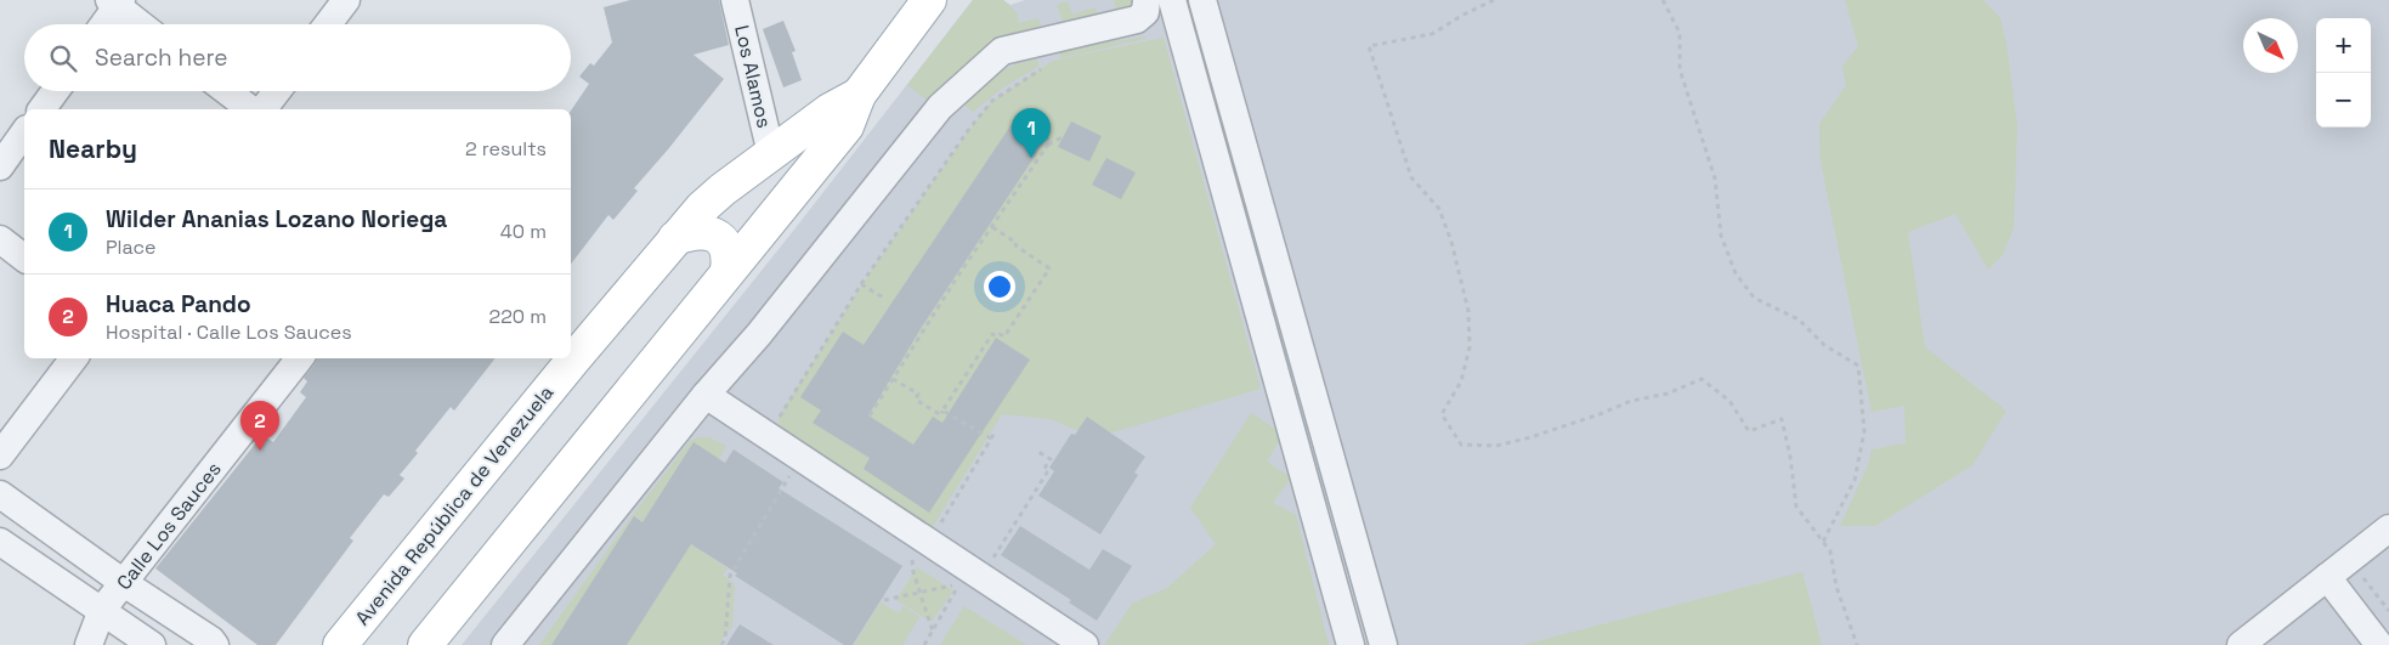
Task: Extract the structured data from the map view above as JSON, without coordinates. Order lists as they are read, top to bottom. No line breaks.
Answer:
{"streets":{"main road":["Avenida República de Venezuela"],"street":["Los Alamos","Calle Los Sauces"]},"crossings":[["Los Alamos","Avenida República de Venezuela"]],"north":"bottom right","page":{"map_buttons":["+","−"],"search":"Search here","pins":["1","2"],"heading":["Nearby","2 results"],"list":[{"mark":"1","name":"Wilder Ananias Lozano Noriega","note":"Place","value":"40 m"},{"mark":"2","name":"Huaca Pando","note":"Hospital · Calle Los Sauces","value":"220 m"}]}}
